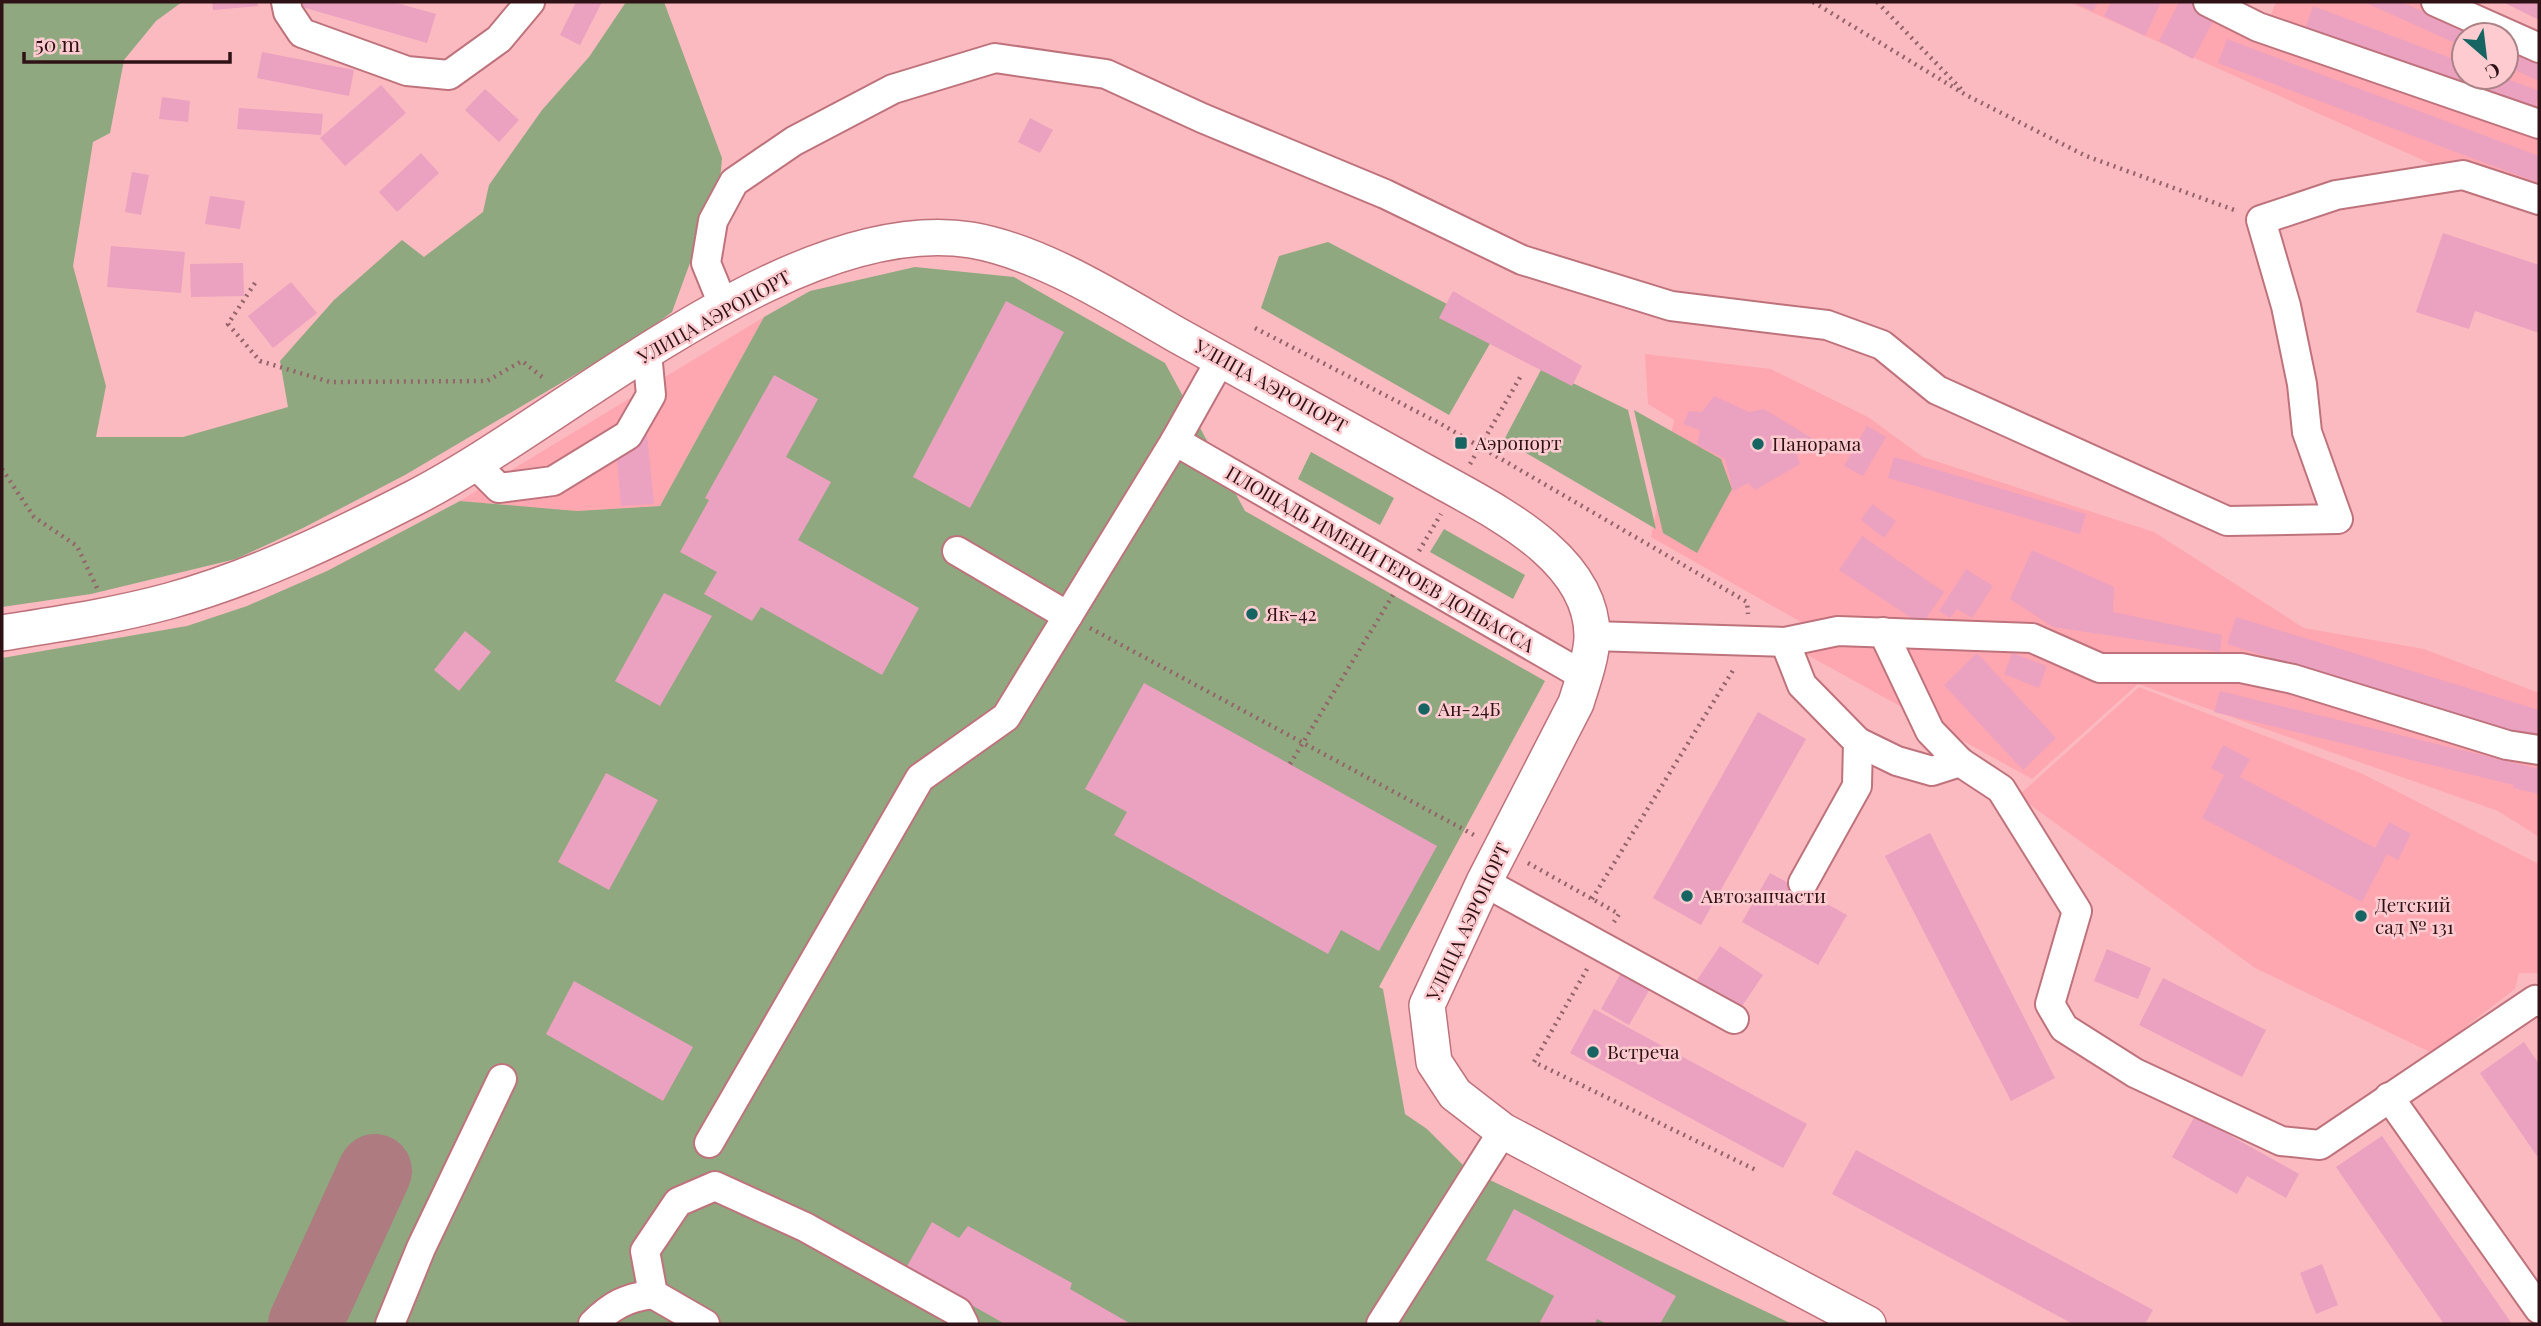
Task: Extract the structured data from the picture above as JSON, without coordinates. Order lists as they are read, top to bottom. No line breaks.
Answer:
{"streets":{"main road":["УЛИЦА АЭРОПОРТ"],"street":["ПЛОЩАДЬ ИМЕНИ ГЕРОЕВ ДОНБАССА"]},"crossings":[["УЛИЦА АЭРОПОРТ","ПЛОЩАДЬ ИМЕНИ ГЕРОЕВ ДОНБАССА"]],"places":{"transit":["Аэропорт"],"other":["Панорама","Як-42","Ан-24Б","Автозапчасти","Детский сад № 131","Встреча"]},"scale_bar":"50 m","north":"bottom right"}
